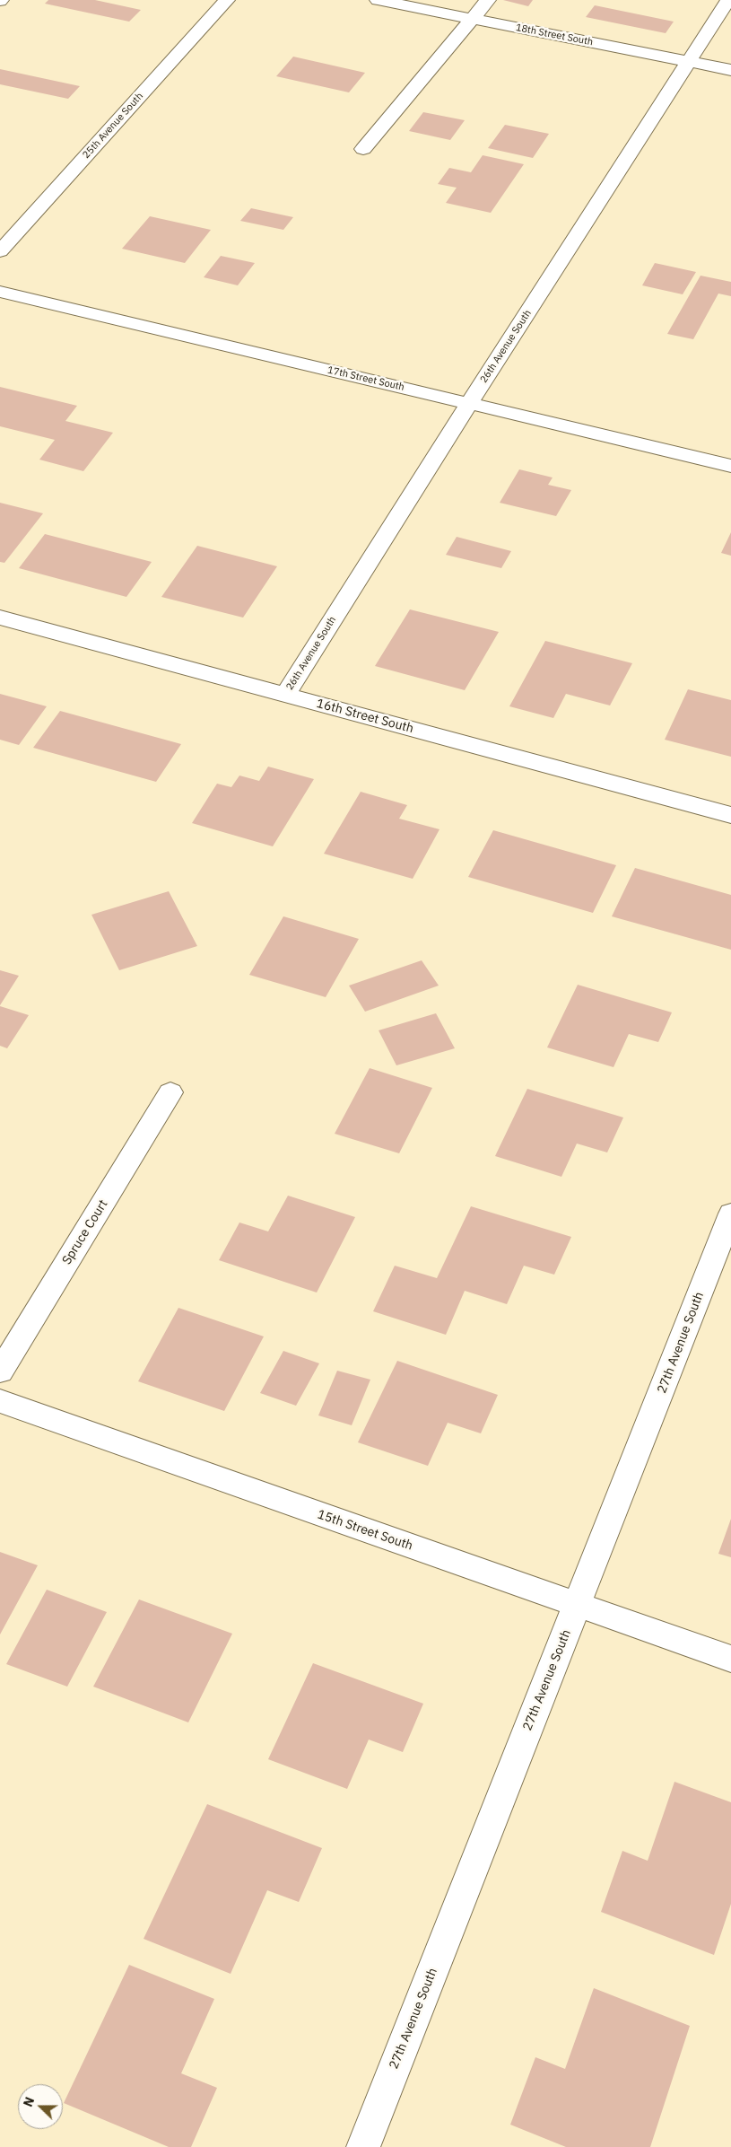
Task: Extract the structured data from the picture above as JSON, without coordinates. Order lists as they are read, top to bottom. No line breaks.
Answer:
{"streets":{"street":["18th Street South","25th Avenue South","26th Avenue South","17th Street South","16th Street South","Spruce Court","27th Avenue South","15th Street South"]},"crossings":[["18th Street South","26th Avenue South"],["26th Avenue South","17th Street South"],["26th Avenue South","16th Street South"],["27th Avenue South","15th Street South"]],"north":"left"}
